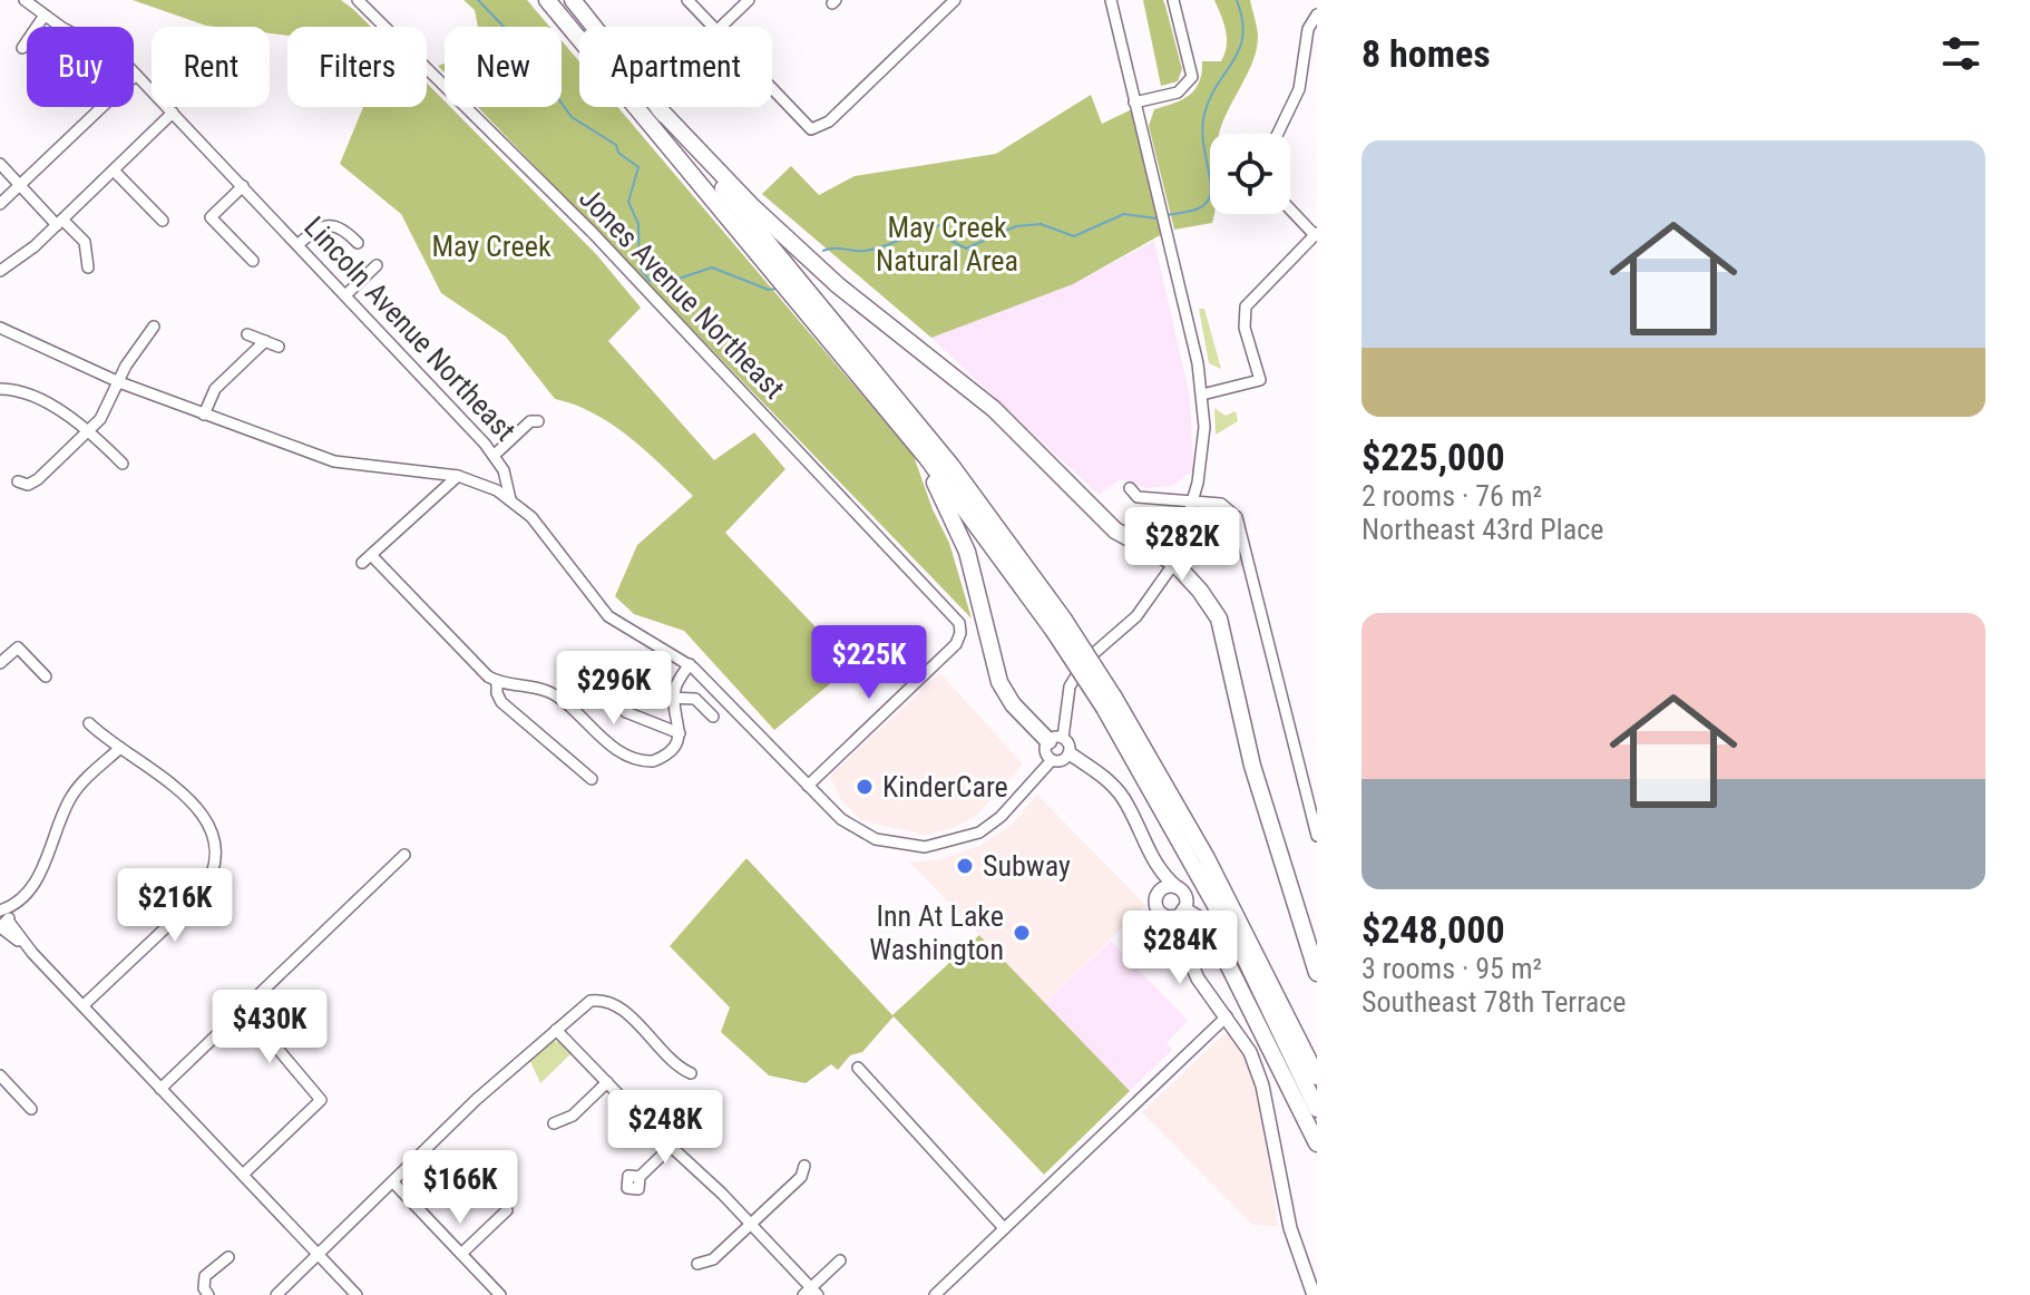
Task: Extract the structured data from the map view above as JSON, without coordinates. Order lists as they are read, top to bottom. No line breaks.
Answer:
{"streets":{"street":["Jones Avenue Northeast","Lincoln Avenue Northeast"]},"crossings":[["Jones Avenue Northeast","Lincoln Avenue Northeast"]],"parks":["May Creek Natural Area","May Creek"],"places":["KinderCare","Subway","Inn At Lake Washington"],"page":{"heading":"8 homes","chip":["Buy","Rent","Filters","New","Apartment"],"list":[{"name":"$225,000","note":"2 rooms · 76 m² · Northeast 43rd Place"},{"name":"$248,000","note":"3 rooms · 95 m² · Southeast 78th Terrace"}],"price":["$282K","$225K","$296K","$216K","$284K","$430K","$248K","$166K"]}}
